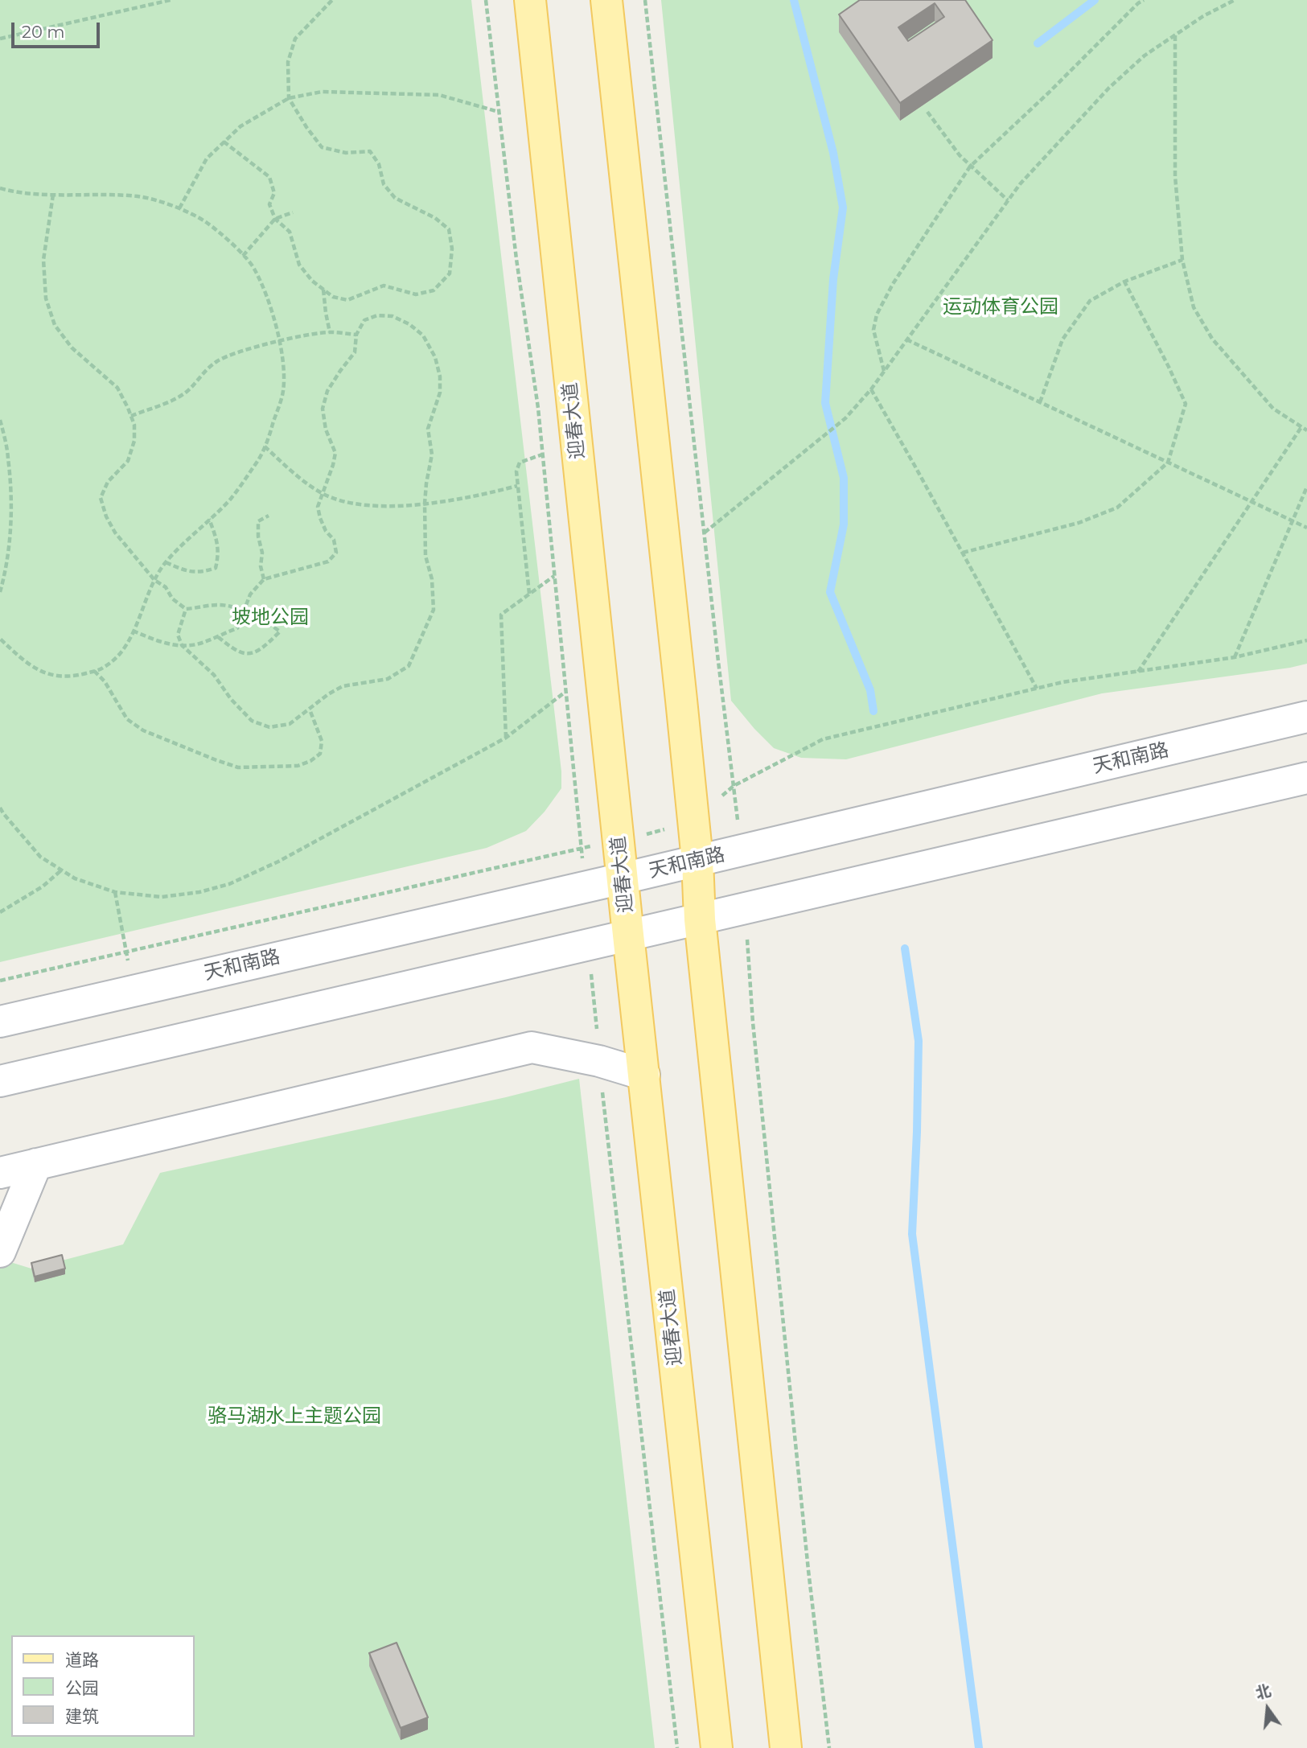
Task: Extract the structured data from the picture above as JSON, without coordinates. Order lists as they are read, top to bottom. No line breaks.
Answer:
{"streets":{"main road":["迎春大道"],"street":["天和南路"]},"crossings":[["迎春大道","天和南路"]],"parks":["运动体育公园","坡地公园","骆马湖水上主题公园"],"legend":["道路","公园","建筑"],"scale_bar":"20 m","north":"top"}
